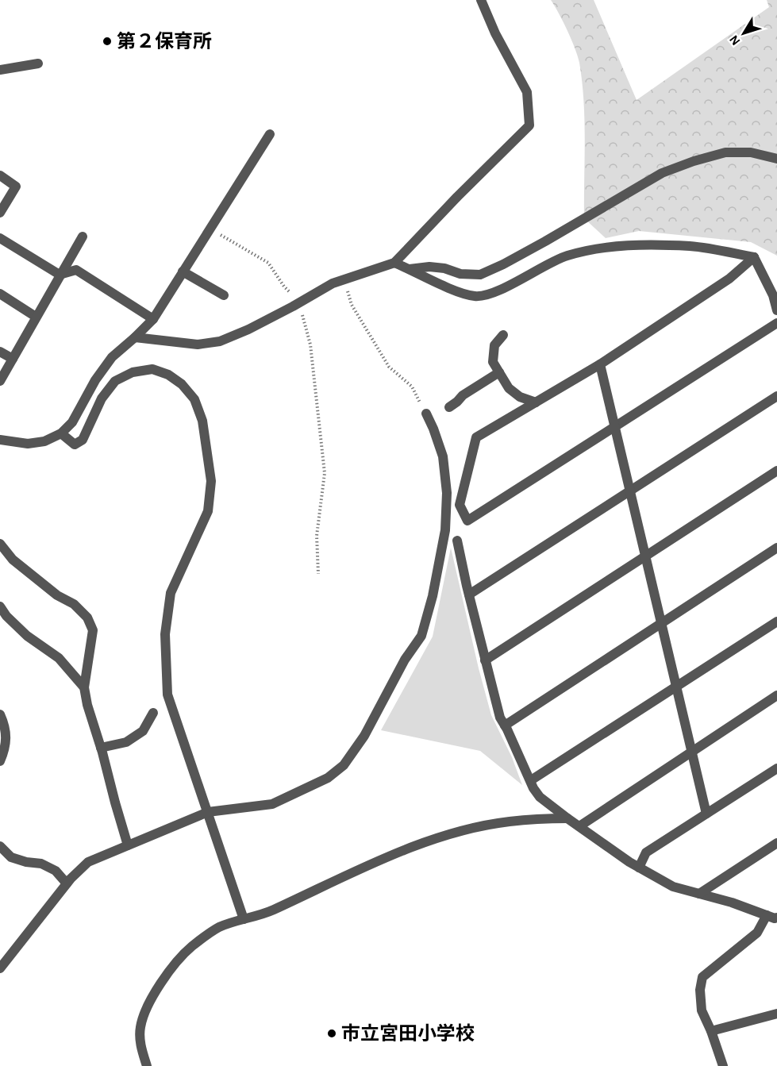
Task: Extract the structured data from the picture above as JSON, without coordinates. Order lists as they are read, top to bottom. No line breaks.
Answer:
{"places":["第２保育所","市立宮田小学校"],"north":"bottom left"}
